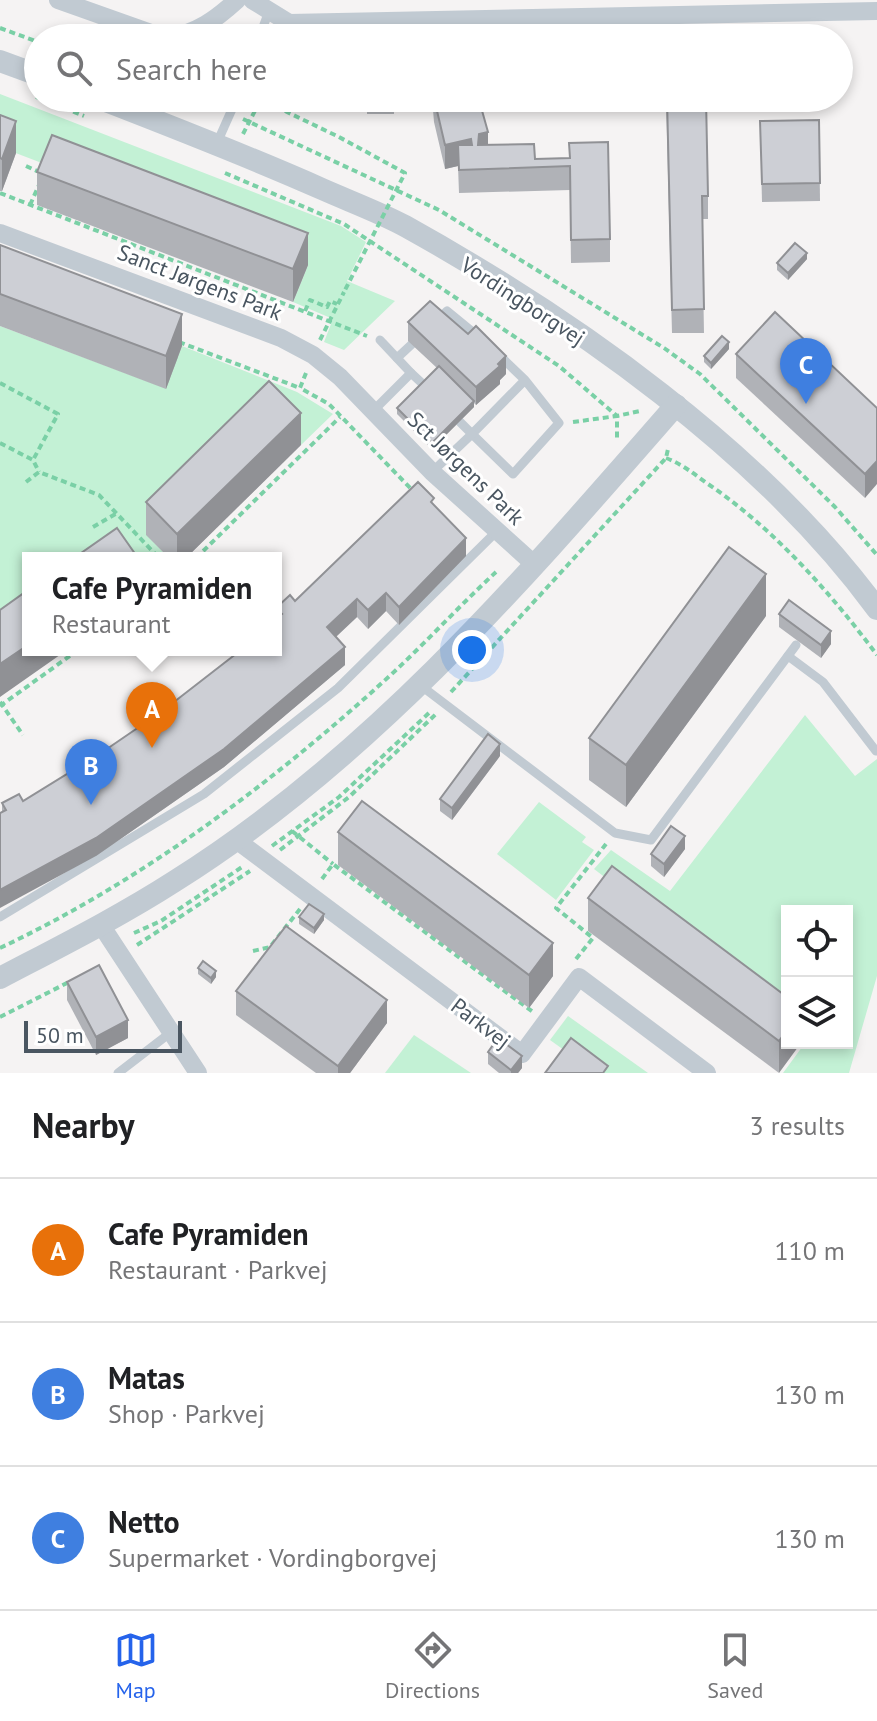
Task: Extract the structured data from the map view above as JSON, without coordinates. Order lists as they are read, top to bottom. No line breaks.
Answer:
{"streets":{"street":["Sanct Jørgens Park","Vordingborgvej","Sct Jørgens Park","Parkvej"]},"crossings":[["Sanct Jørgens Park","Sct Jørgens Park"]],"scale_bar":"50 m","page":{"search":"Search here","pins":["C","A","B"],"popup":["Cafe Pyramiden","Restaurant"],"scale":"50 m","heading":["Nearby","3 results"],"list":[{"mark":"A","name":"Cafe Pyramiden","note":"Restaurant · Parkvej","value":"110 m"},{"mark":"B","name":"Matas","note":"Shop · Parkvej","value":"130 m"},{"mark":"C","name":"Netto","note":"Supermarket · Vordingborgvej","value":"130 m"}],"nav":["Map","Directions","Saved"]}}
